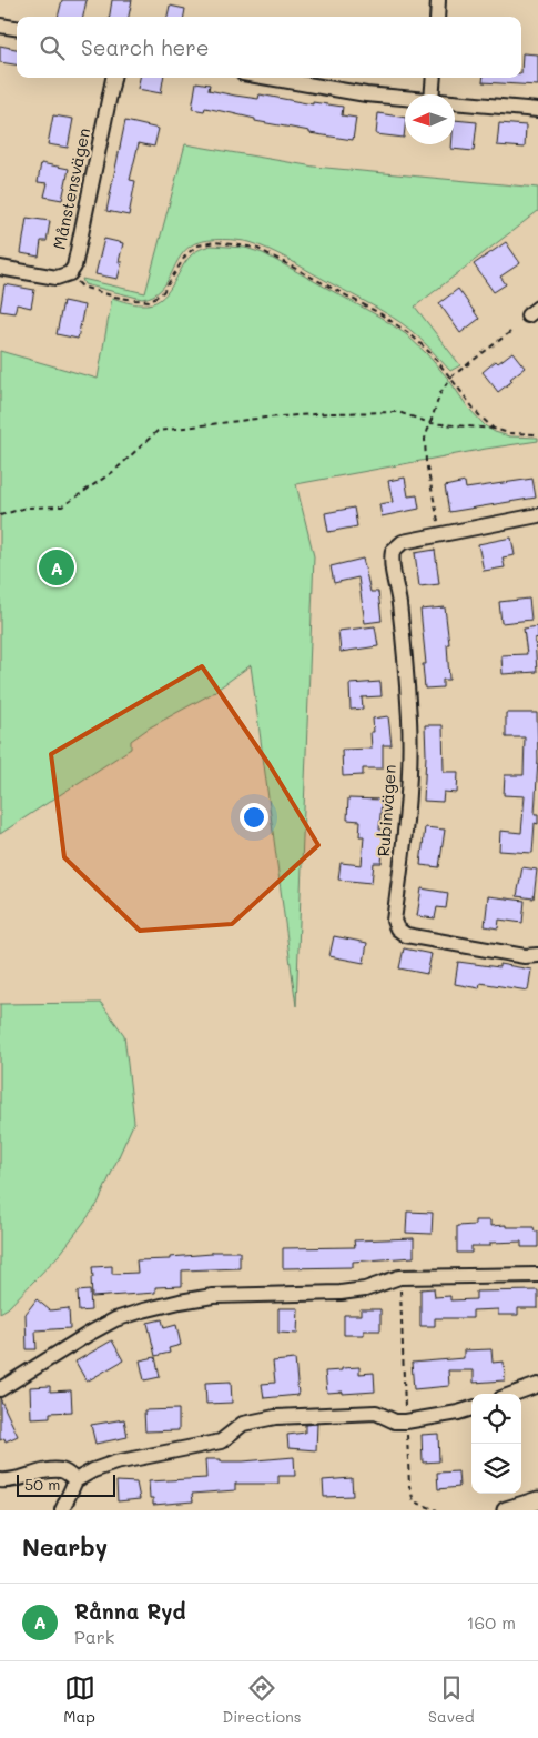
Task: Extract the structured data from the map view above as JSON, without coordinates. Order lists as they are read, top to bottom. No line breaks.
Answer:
{"streets":{"street":["Månstensvägen","Rubinvägen"]},"scale_bar":"50 m","north":"left","page":{"search":"Search here","pins":"A","scale":"50 m","heading":"Nearby","list":[{"mark":"A","name":"Rånna Ryd","note":"Park","value":"160 m"}],"nav":["Map","Directions","Saved"]}}
